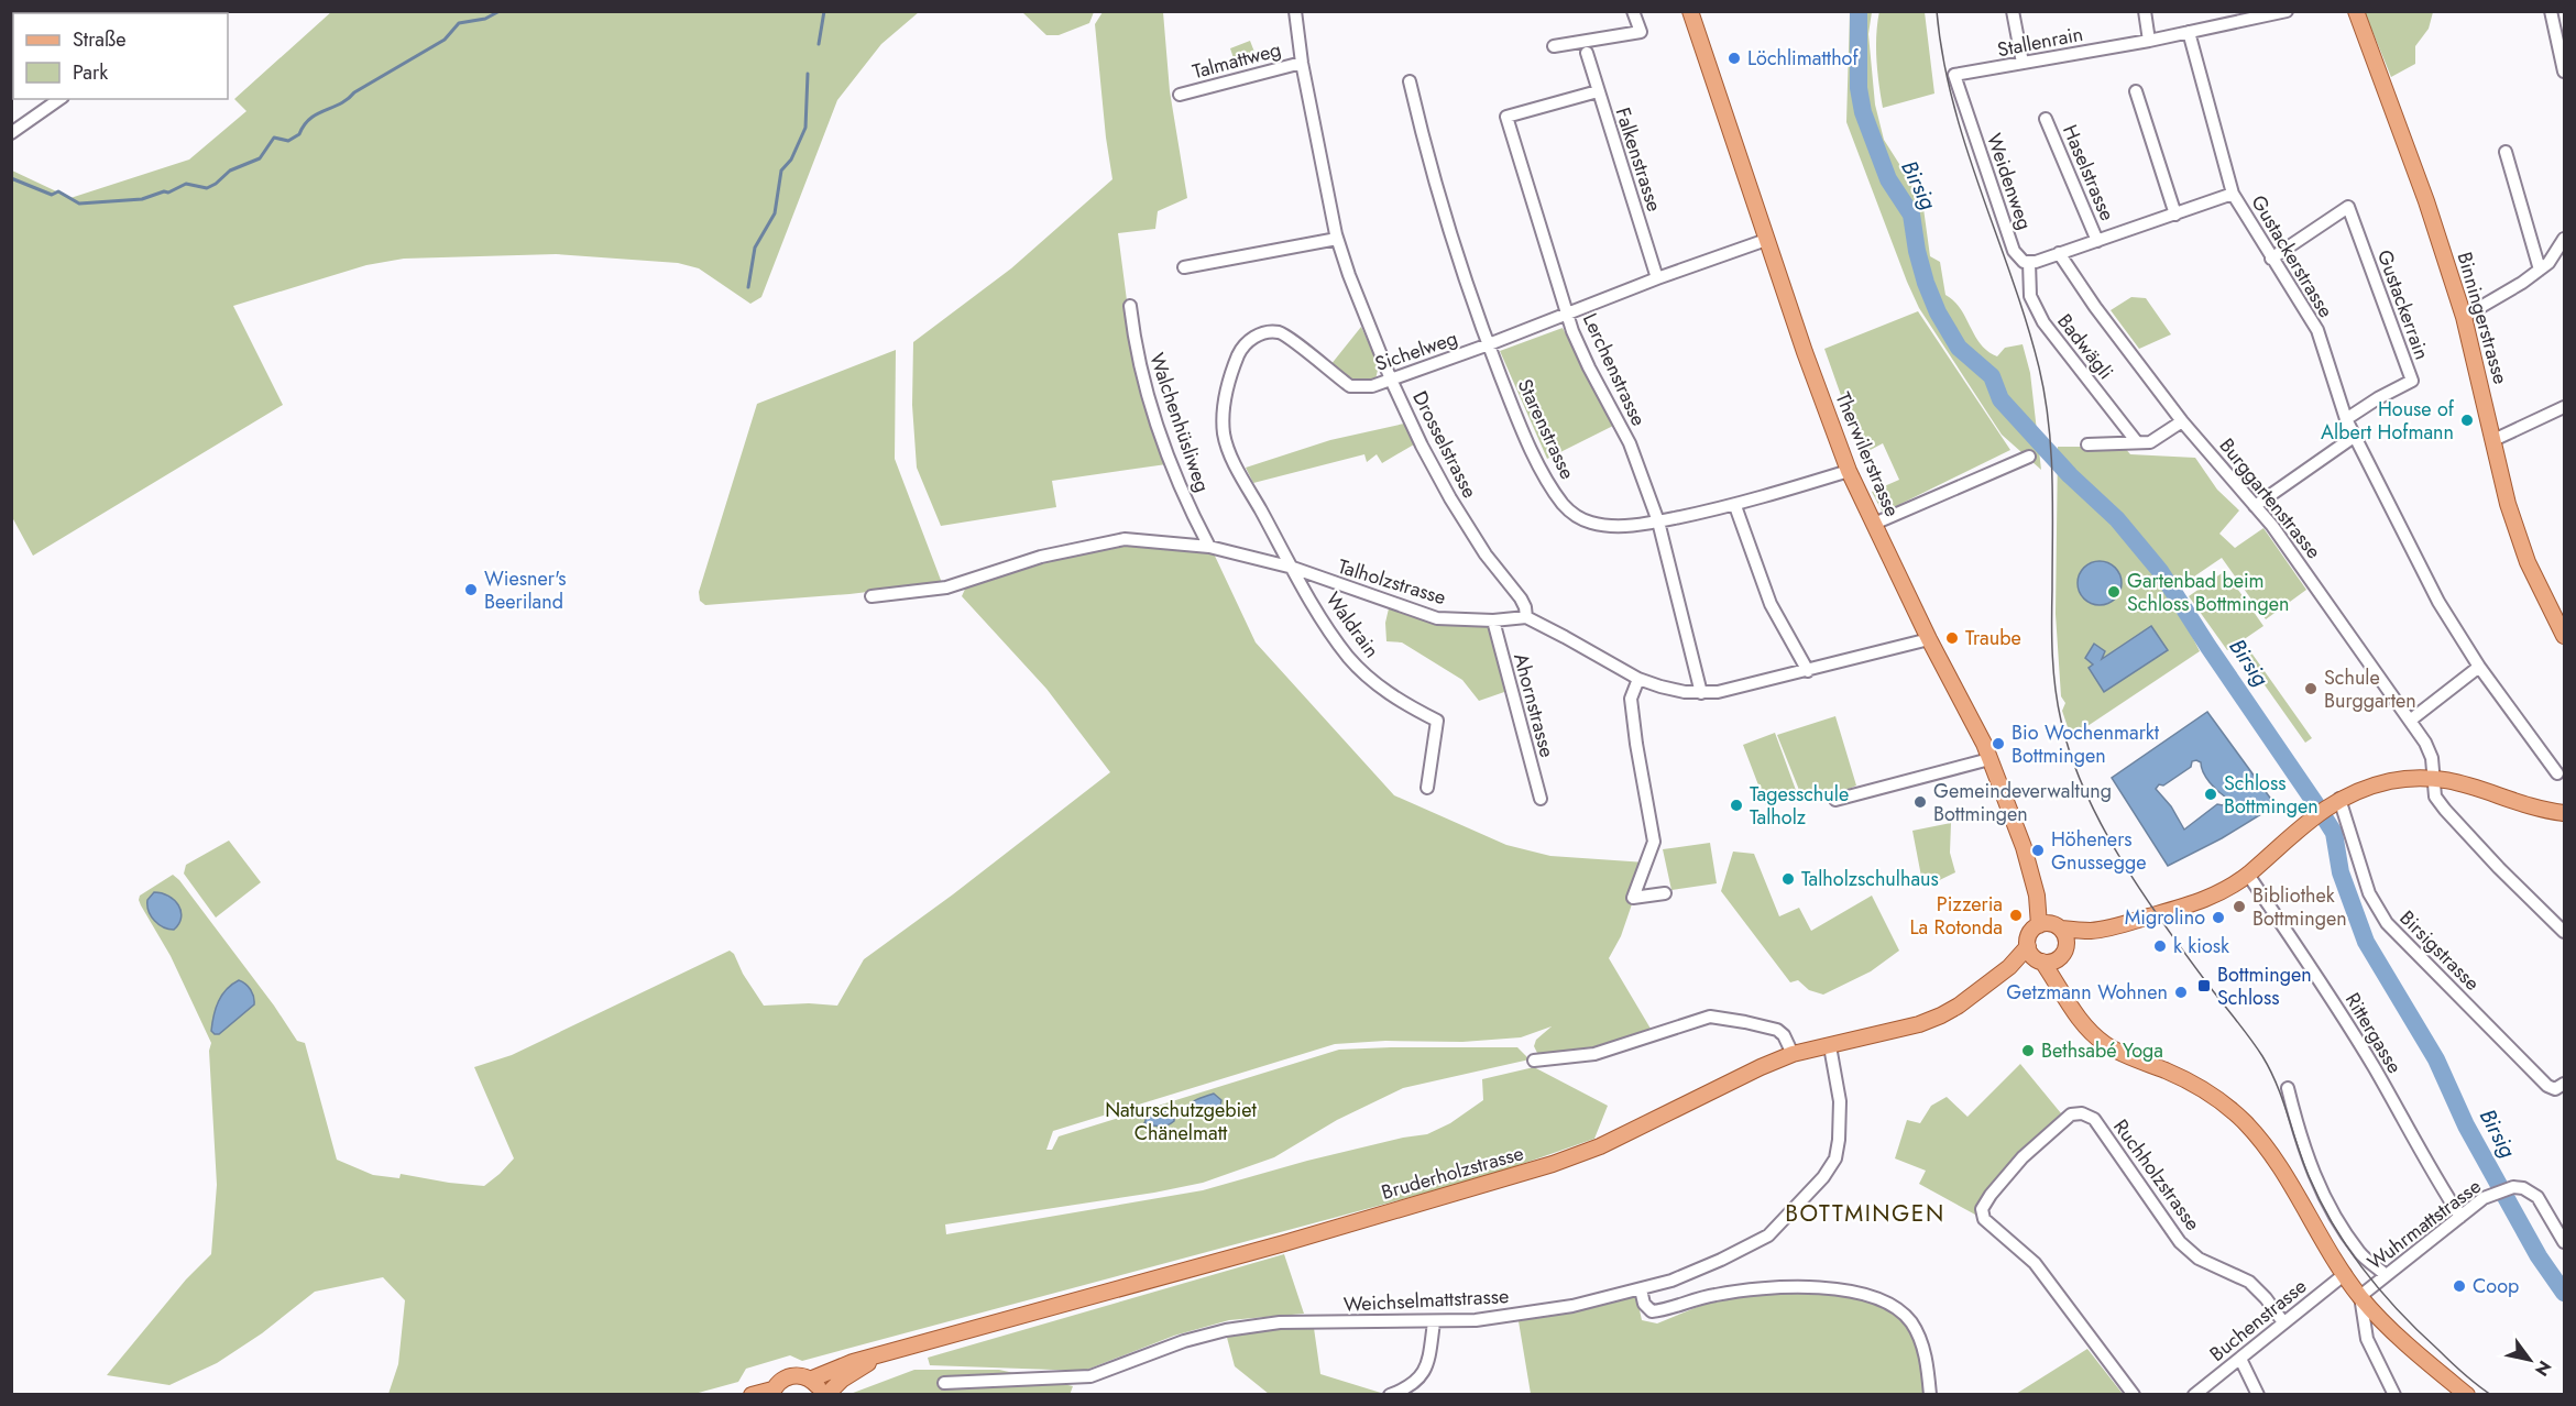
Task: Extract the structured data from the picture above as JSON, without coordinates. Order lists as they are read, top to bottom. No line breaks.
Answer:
{"streets":{"main road":["Binningerstrasse","Therwilerstrasse","Bruderholzstrasse"],"street":["Stallenrain","Talmattweg","Falkenstrasse","Haselstrasse","Weidenweg","Gustackerstrasse","Gustackerrain","Badwägli","Sichelweg","Lerchenstrasse","Walchenhüsliweg","Starenstrasse","Drosselstrasse","Burggartenstrasse","Talholzstrasse","Waldrain","Ahornstrasse","Birsigstrasse","Rittergasse","Ruchholzstrasse","Wuhrmattstrasse","Weichselmattstrasse","Buchenstrasse"]},"crossings":[["Stallenrain","Weidenweg"],["Stallenrain","Gustackerstrasse"],["Talmattweg","Drosselstrasse"],["Falkenstrasse","Sichelweg"],["Falkenstrasse","Lerchenstrasse"],["Haselstrasse","Gustackerstrasse"],["Haselstrasse","Burggartenstrasse"],["Weidenweg","Badwägli"],["Gustackerstrasse","Gustackerrain"],["Sichelweg","Lerchenstrasse"],["Sichelweg","Starenstrasse"],["Sichelweg","Drosselstrasse"],["Sichelweg","Therwilerstrasse"],["Sichelweg","Talholzstrasse"],["Sichelweg","Waldrain"],["Lerchenstrasse","Starenstrasse"],["Walchenhüsliweg","Talholzstrasse"],["Starenstrasse","Therwilerstrasse"],["Drosselstrasse","Talholzstrasse"],["Therwilerstrasse","Bruderholzstrasse"],["Talholzstrasse","Waldrain"],["Talholzstrasse","Ahornstrasse"],["Rittergasse","Wuhrmattstrasse"],["Bruderholzstrasse","Weichselmattstrasse"],["Ruchholzstrasse","Buchenstrasse"]],"districts":["BOTTMINGEN"],"water":["Birsig"],"parks":["Naturschutzgebiet Chänelmatt"],"places":{"other":["Löchlimatthof","House of Albert Hofmann","Wiesner's Beeriland","Gartenbad beim Schloss Bottmingen","Traube","Schule Burggarten","Bio Wochenmarkt Bottmingen","Schloss Bottmingen","Gemeindeverwaltung Bottmingen","Tagesschule Talholz","Höheners Gnussegge","Talholzschulhaus","Bibliothek Bottmingen","Pizzeria La Rotonda","Migrolino","k kiosk","Getzmann Wohnen","Bethsabé Yoga","Coop"],"transit":["Bottmingen Schloss"]},"legend":["Straße","Park"],"north":"bottom right"}
